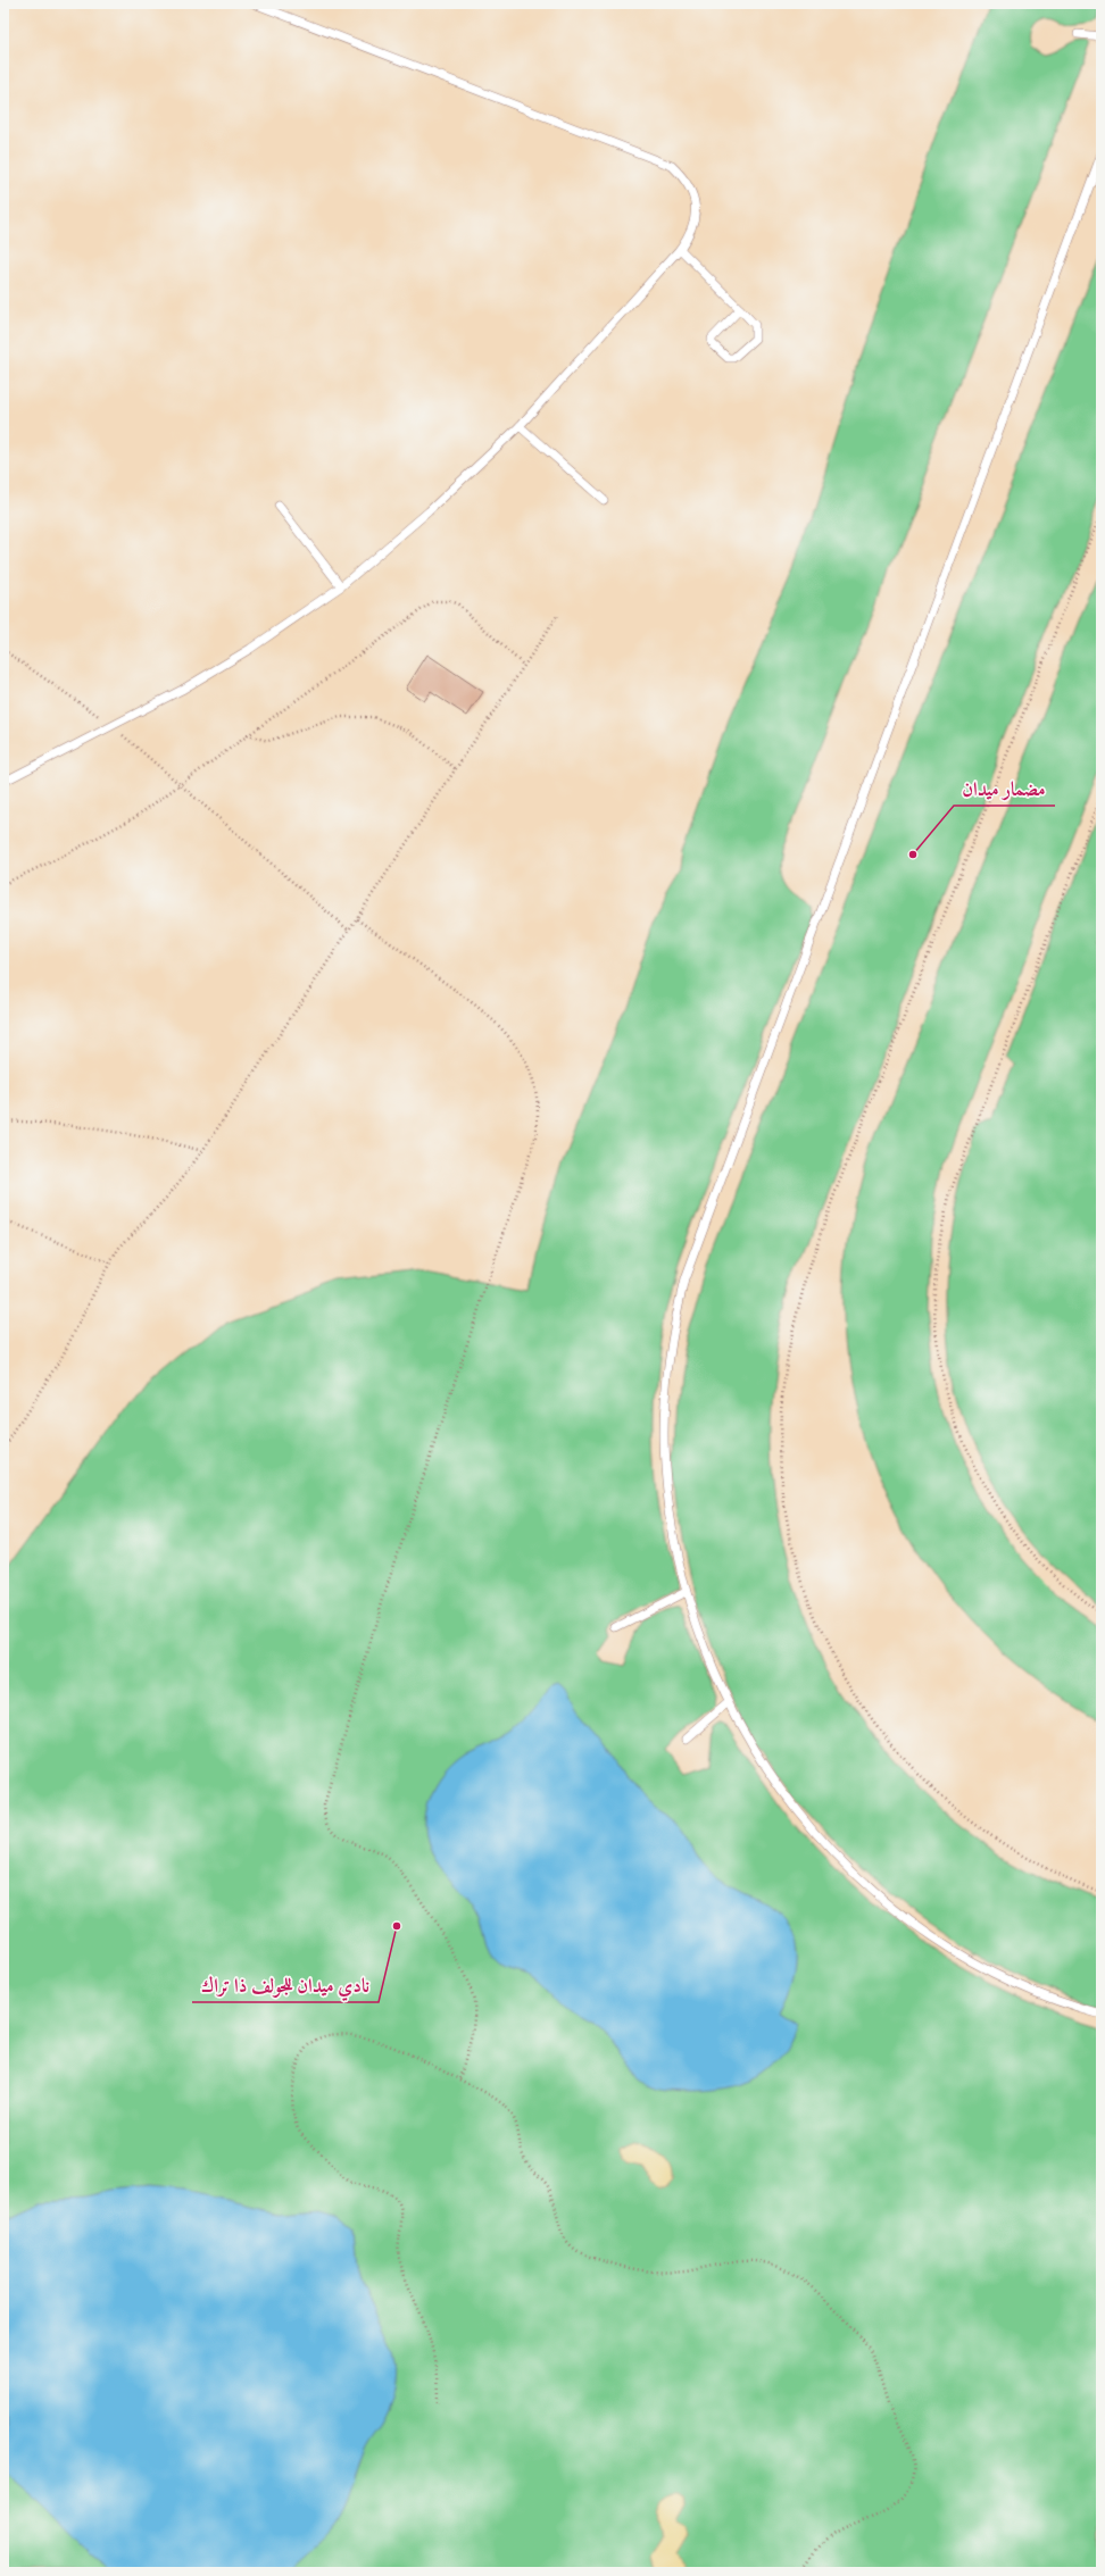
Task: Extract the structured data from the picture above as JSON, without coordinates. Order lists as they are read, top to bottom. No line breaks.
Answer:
{"places":["مضمار ميدان","نادي ميدان للجولف ذا تراك"]}
